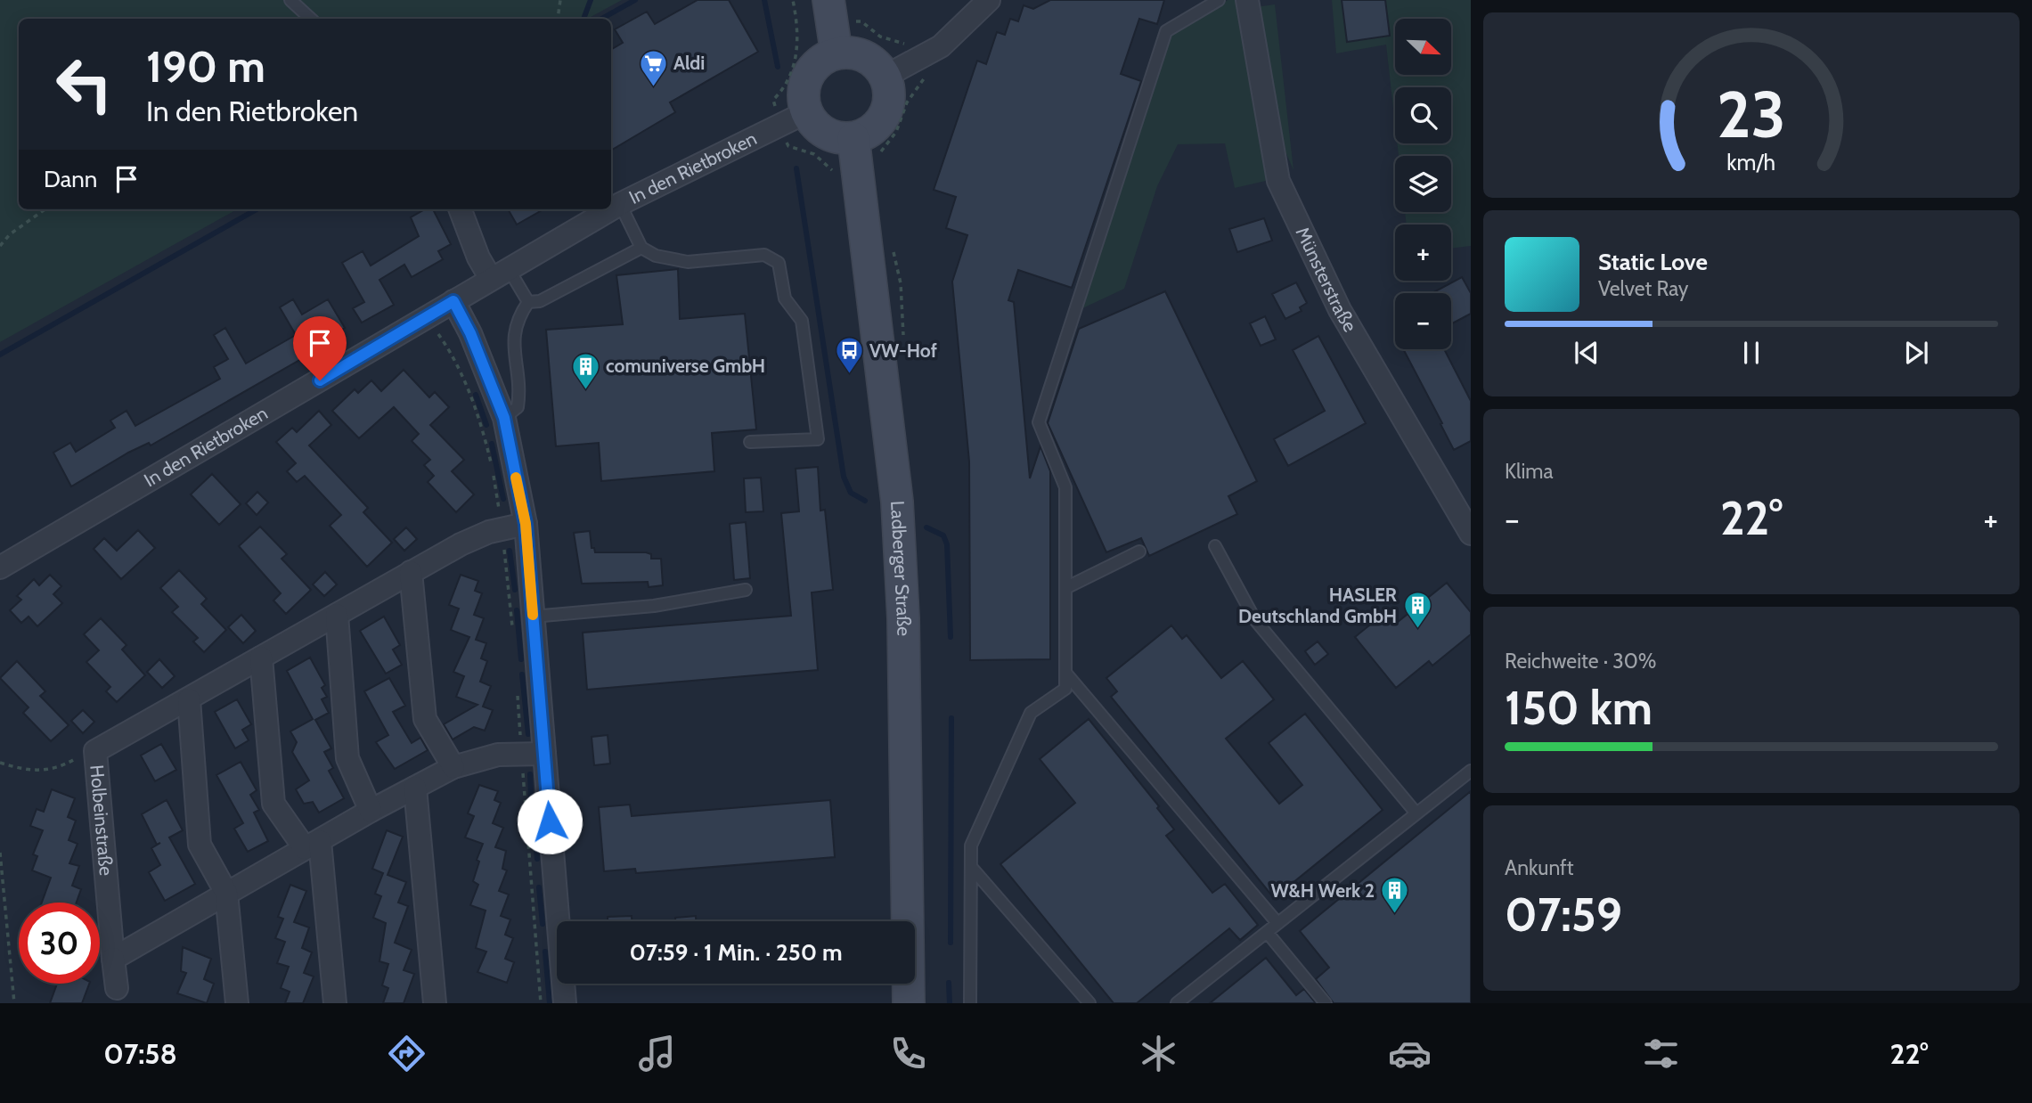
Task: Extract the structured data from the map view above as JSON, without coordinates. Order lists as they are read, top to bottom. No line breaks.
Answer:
{"streets":{"main road":["Ladberger Straße"],"street":["In den Rietbroken","Münsterstraße","Holbeinstraße"]},"crossings":[["In den Rietbroken","Ladberger Straße"]],"places":{"supermarket":["Aldi"],"bus stop":["VW-Hof"],"building":["comuniverse GmbH","HASLER Deutschland GmbH","W&H Werk 2"]},"north":"bottom right","page":{"map_buttons":["+","−"],"turn":["190 m","In den Rietbroken"],"then":"Dann","song":["Static Love","Velvet Ray"],"tile":["Klima",["Reichweite · 30%","150 km"],["Ankunft","07:59"]],"heat":["−","22°","+"],"limit":"30","trip":"07:59 · 1 Min. · 250 m","tabs":["07:58","22°"],"gauge":["23","km/h"]}}
